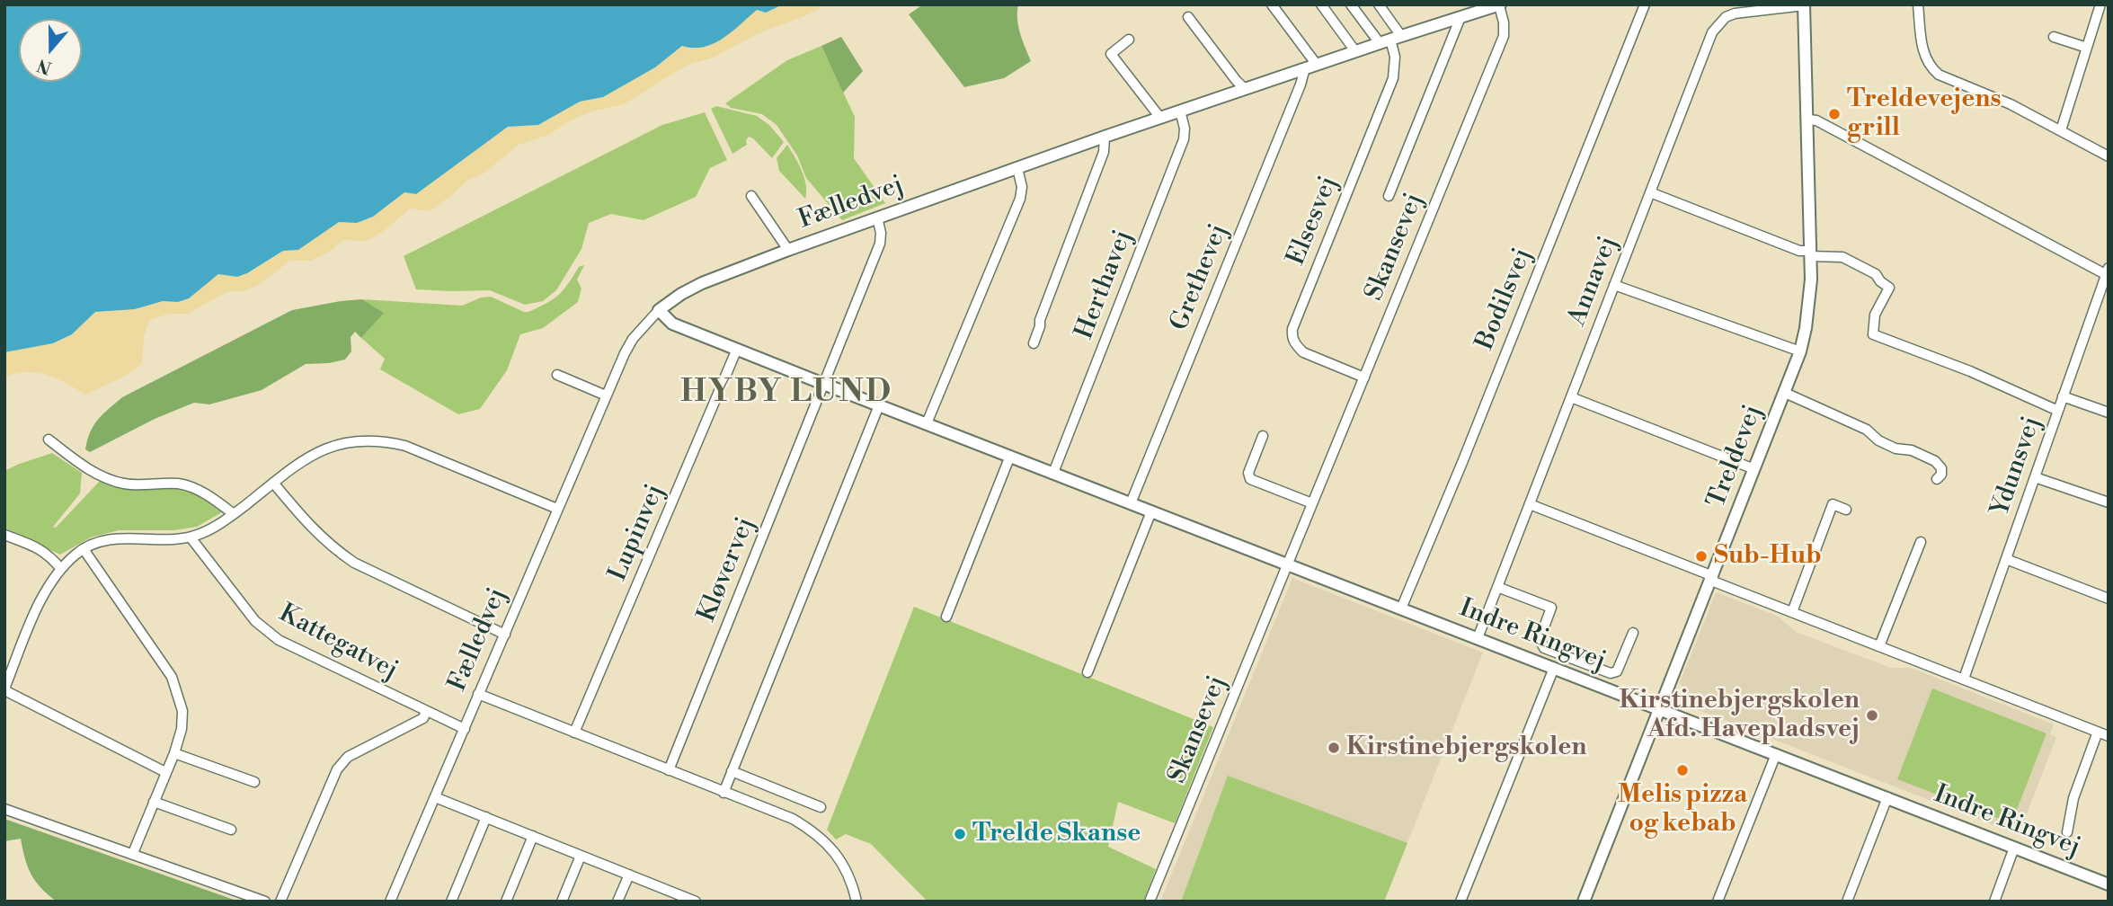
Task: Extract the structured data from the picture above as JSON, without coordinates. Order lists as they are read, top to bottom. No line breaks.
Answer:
{"streets":{"street":["Fælledvej","Elsesvej","Skansevej","Grethevej","Annavej","Herthavej","Bodilsvej","Treldevej","Ydunsvej","Lupinvej","Kløvervej","Indre Ringvej","Kattegatvej"]},"crossings":[["Fælledvej","Elsesvej"],["Fælledvej","Skansevej"],["Fælledvej","Grethevej"],["Fælledvej","Herthavej"],["Fælledvej","Kløvervej"],["Fælledvej","Indre Ringvej"],["Fælledvej","Kattegatvej"],["Elsesvej","Skansevej"],["Skansevej","Indre Ringvej"],["Grethevej","Indre Ringvej"],["Annavej","Treldevej"],["Annavej","Indre Ringvej"],["Herthavej","Indre Ringvej"],["Bodilsvej","Indre Ringvej"],["Treldevej","Indre Ringvej"],["Lupinvej","Indre Ringvej"],["Kløvervej","Indre Ringvej"]],"districts":["HYBY LUND"],"places":["Treldevejens grill","Sub-Hub","Kirstinebjergskolen Afd. Havepladsvej","Kirstinebjergskolen","Melis pizza og kebab","Trelde Skanse"],"north":"bottom"}
